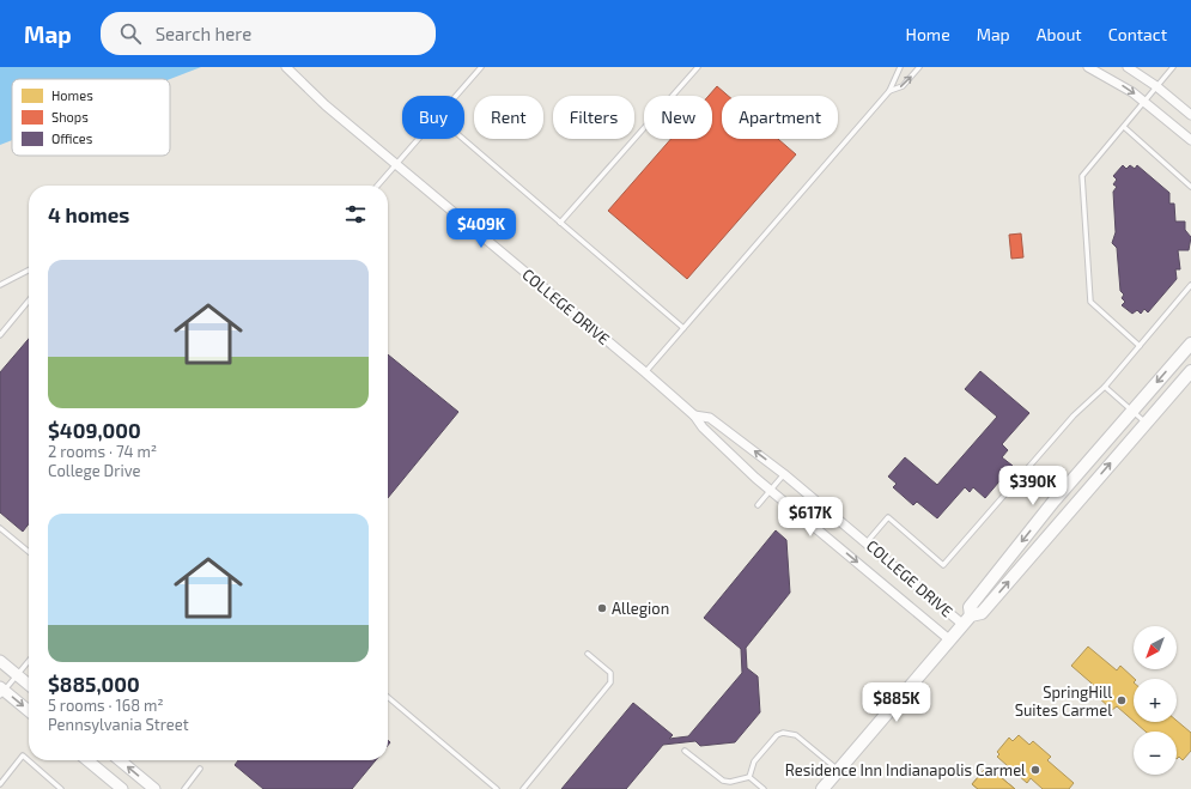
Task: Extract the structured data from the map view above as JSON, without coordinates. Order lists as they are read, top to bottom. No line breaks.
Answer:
{"streets":{"street":["COLLEGE DRIVE"]},"places":["Allegion","SpringHill Suites Carmel","Residence Inn Indianapolis Carmel"],"legend":["Homes","Shops","Offices"],"north":"bottom left","page":{"header":"Map","search":"Search here","nav":["Home","Map","About","Contact"],"chip":["Buy","Rent","Filters","New","Apartment"],"heading":"4 homes","price":["$409K","$390K","$617K","$885K"],"list":[{"name":"$409,000","note":"2 rooms · 74 m² · College Drive"},{"name":"$885,000","note":"5 rooms · 168 m² · Pennsylvania Street"}],"map_buttons":["+","−"]}}
